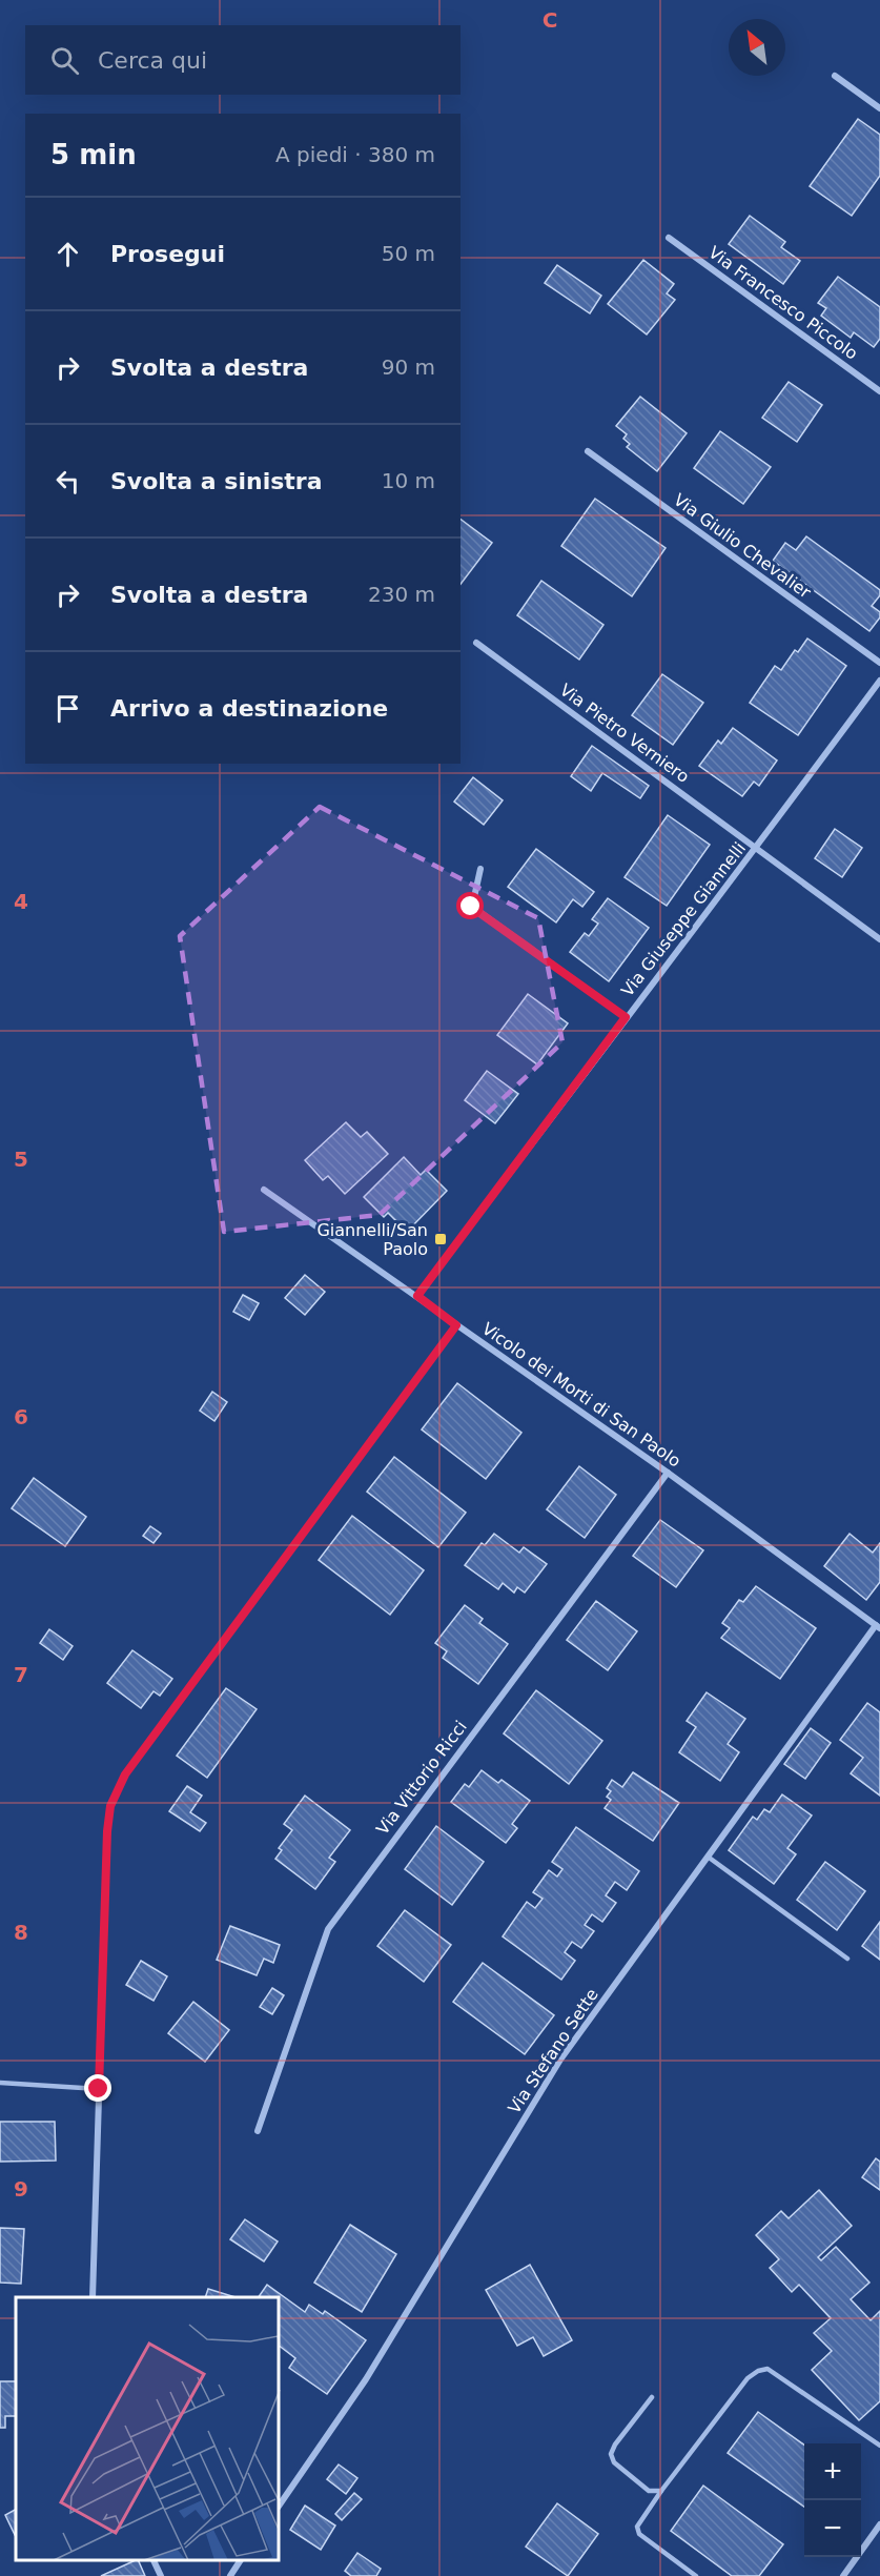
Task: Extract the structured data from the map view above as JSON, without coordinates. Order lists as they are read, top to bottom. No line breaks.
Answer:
{"streets":{"street":["Via Francesco Piccolo","Via Giulio Chevalier","Via Pietro Verniero","Via Giuseppe Giannelli","Vicolo dei Morti di San Paolo","Via Vittorio Ricci","Via Stefano Sette"]},"crossings":[["Via Pietro Verniero","Via Giuseppe Giannelli"],["Via Giuseppe Giannelli","Vicolo dei Morti di San Paolo"],["Vicolo dei Morti di San Paolo","Via Vittorio Ricci"],["Vicolo dei Morti di San Paolo","Via Stefano Sette"]],"places":{"transit":["Giannelli/San Paolo"]},"north":"top left","page":{"search":"Cerca qui","heading":["5 min","A piedi · 380 m"],"list":[["Prosegui","50 m"],["Svolta a destra","90 m"],["Svolta a sinistra","10 m"],["Svolta a destra","230 m"],"Arrivo a destinazione"],"map_buttons":["+","−"]},"grid":{"columns":["C"],"rows":["4","5","6","7","8","9"]}}
